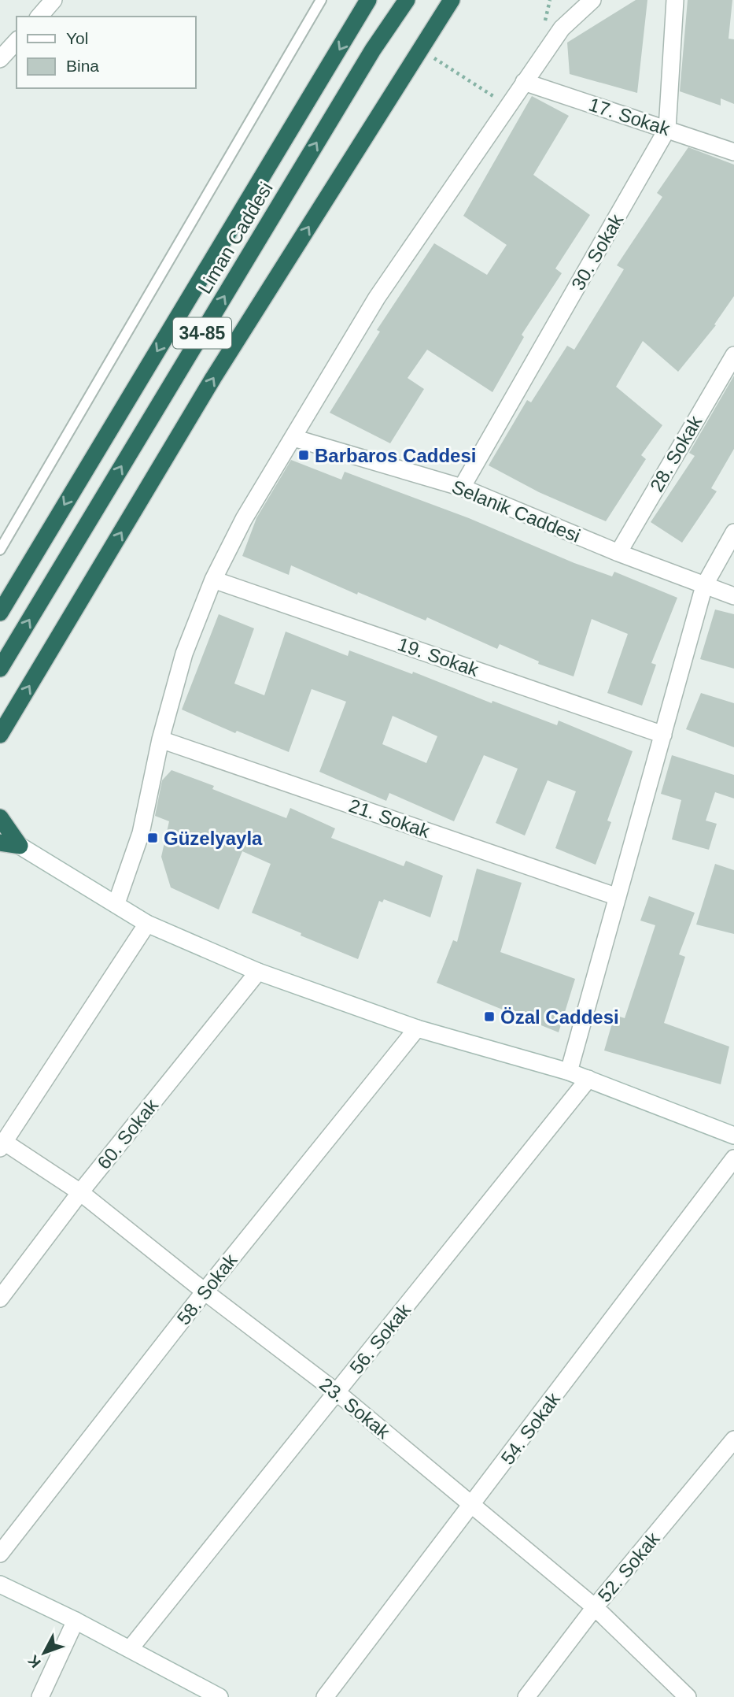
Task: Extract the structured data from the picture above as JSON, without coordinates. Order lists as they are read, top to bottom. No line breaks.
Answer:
{"streets":{"highway":["Liman Caddesi","34-85"],"street":["17. Sokak","30. Sokak","28. Sokak","Selanik Caddesi","19. Sokak","21. Sokak","60. Sokak","58. Sokak","56. Sokak","23. Sokak","54. Sokak","52. Sokak"]},"crossings":[["17. Sokak","30. Sokak"],["30. Sokak","Selanik Caddesi"],["28. Sokak","Selanik Caddesi"],["60. Sokak","23. Sokak"],["58. Sokak","23. Sokak"],["56. Sokak","23. Sokak"],["23. Sokak","54. Sokak"],["23. Sokak","52. Sokak"]],"places":{"transit":["Barbaros Caddesi","Güzelyayla","Özal Caddesi"]},"legend":["Yol","Bina"],"north":"bottom left"}
